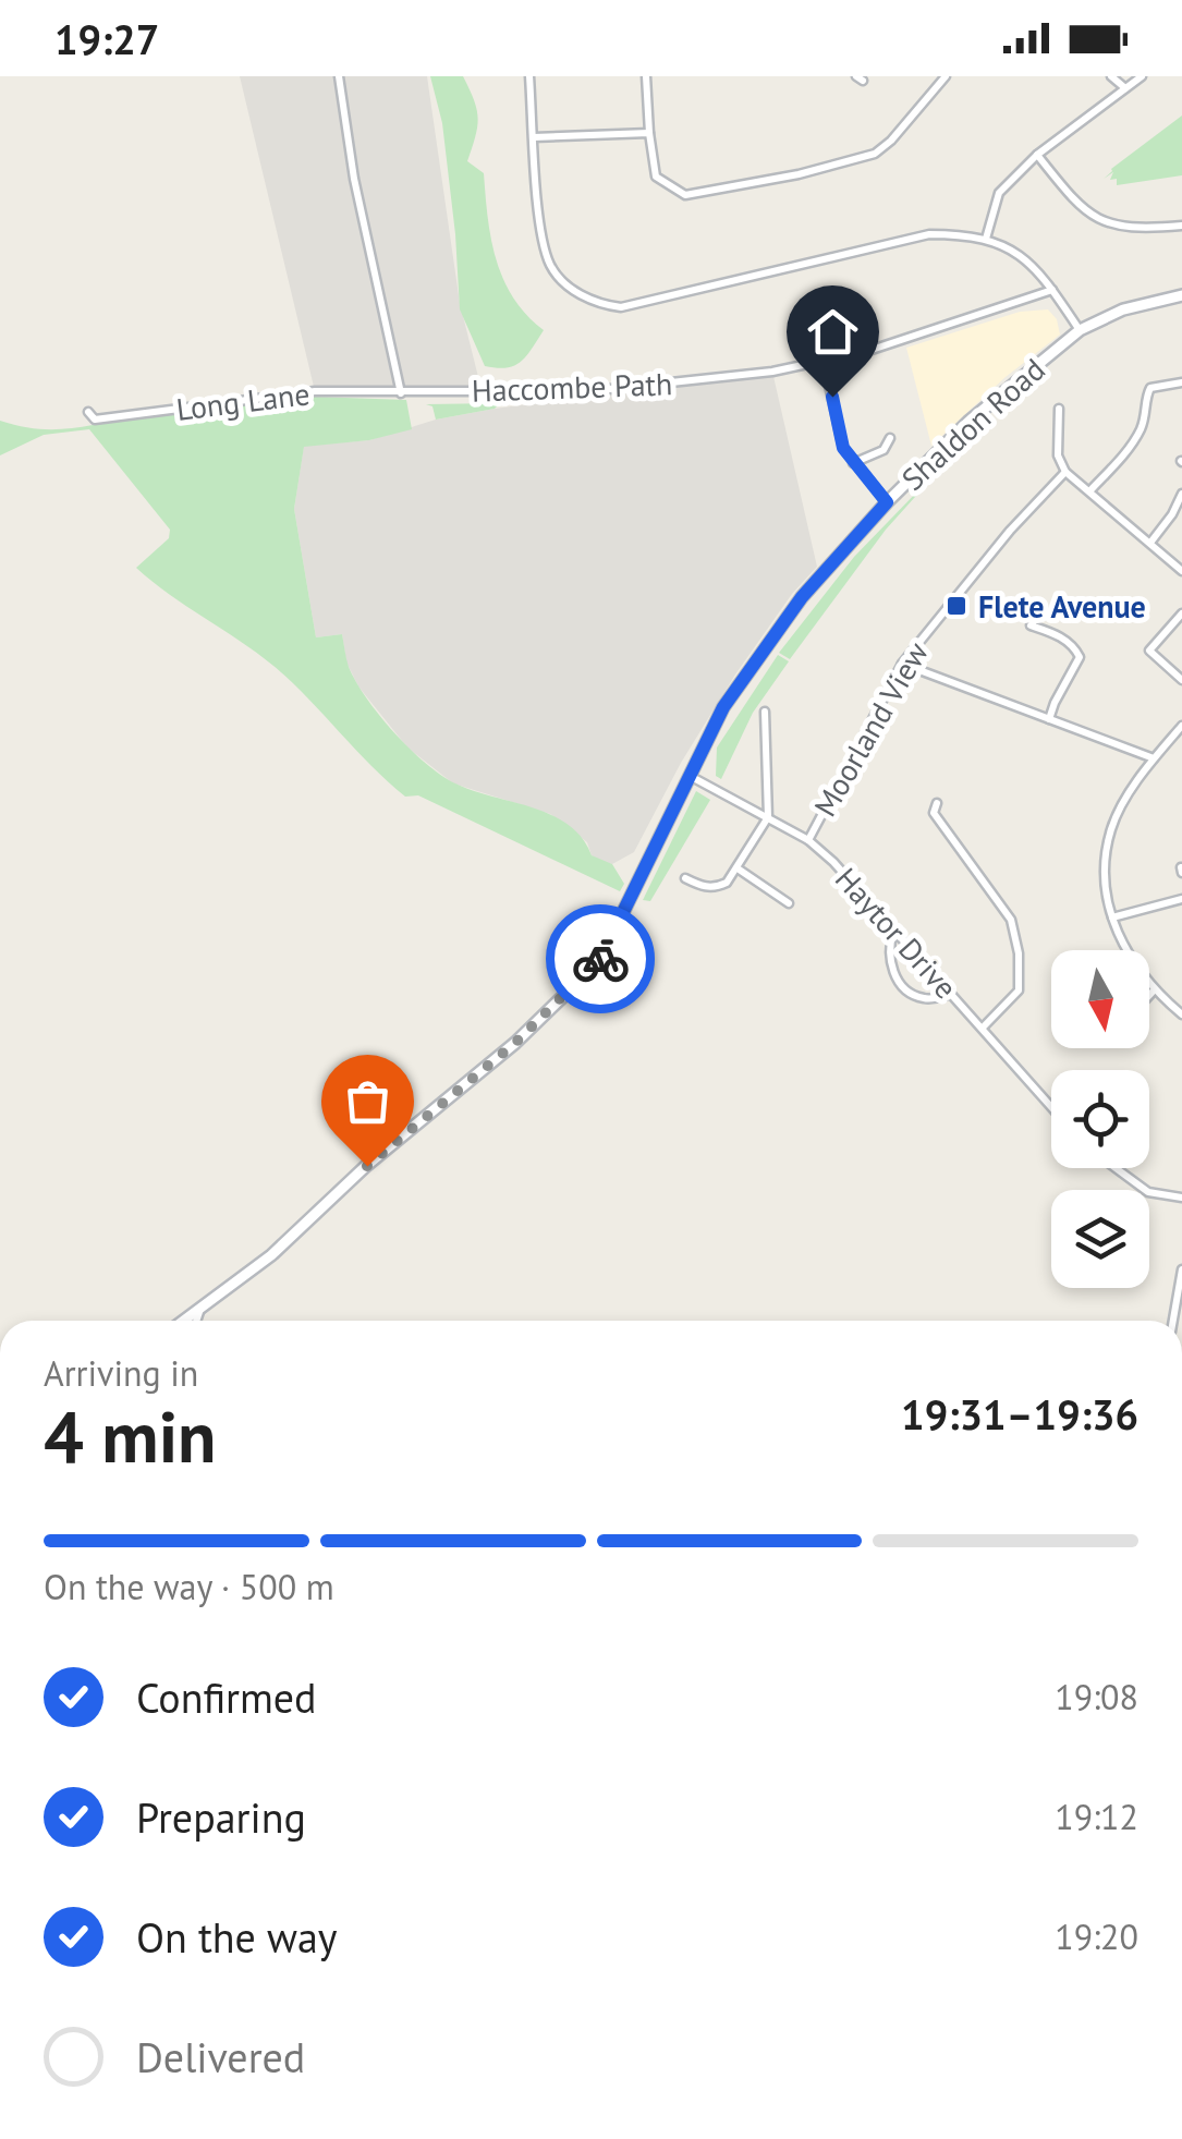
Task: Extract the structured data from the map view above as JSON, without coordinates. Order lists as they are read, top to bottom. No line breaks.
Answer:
{"streets":{"street":["Haccombe Path","Long Lane","Shaldon Road","Moorland View","Haytor Drive"]},"crossings":[["Haccombe Path","Long Lane"],["Shaldon Road","Haytor Drive"],["Moorland View","Haytor Drive"]],"places":{"transit":["Flete Avenue"]},"north":"bottom","page":{"status":"19:27","heading":["4 min","Arriving in","19:31–19:36"],"bar":"On the way · 500 m","list":[["Confirmed","19:08"],["Preparing","19:12"],["On the way","19:20"],"Delivered"]}}
